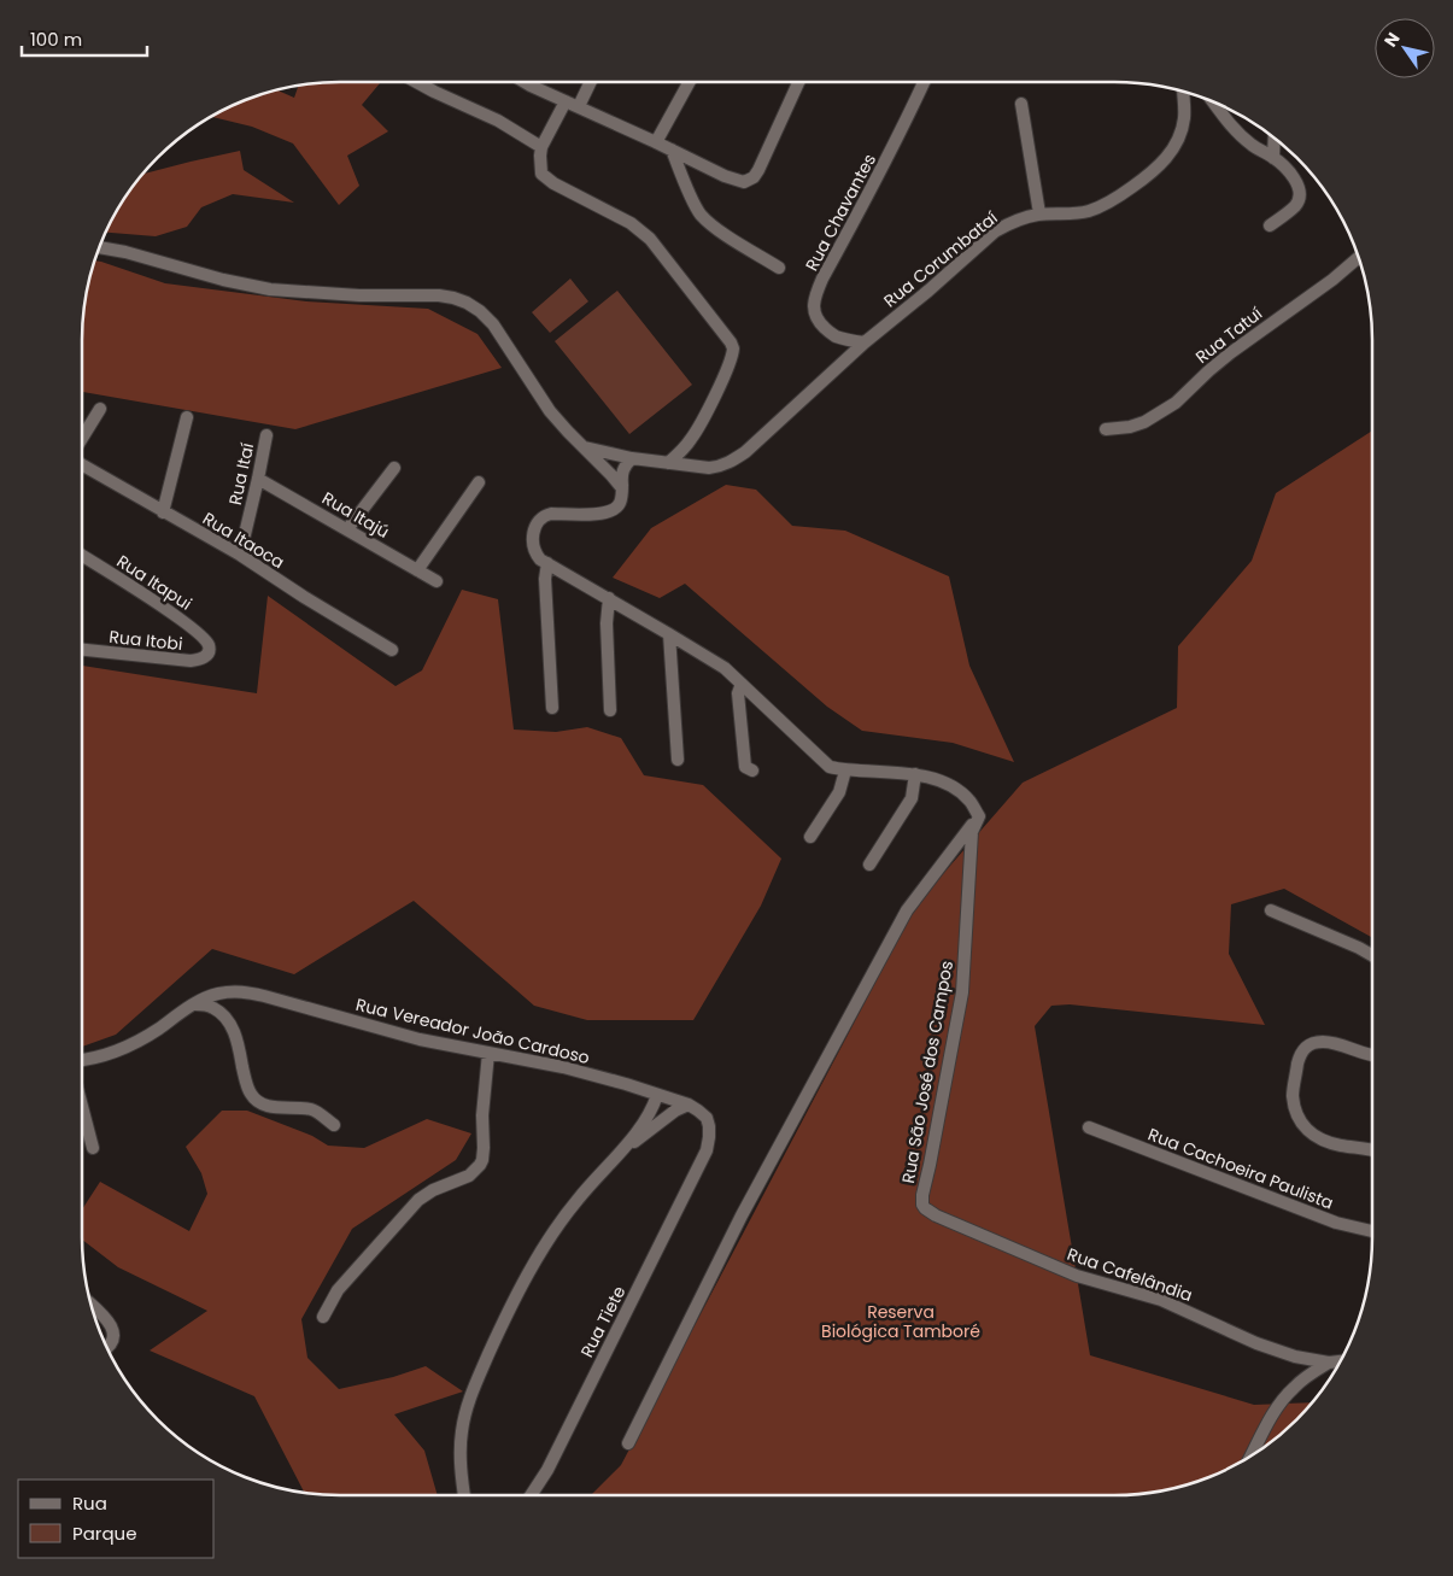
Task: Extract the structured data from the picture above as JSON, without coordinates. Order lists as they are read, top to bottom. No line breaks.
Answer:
{"streets":{"street":["Rua Chavantes","Rua Corumbataí","Rua Tatuí","Rua Itaí","Rua Itajú","Rua Itaoca","Rua Itapui","Rua Itobi","Rua Vereador João Cardoso","Rua São José dos Campos","Rua Cachoeira Paulista","Rua Cafelândia","Rua Tiete"]},"crossings":[["Rua Chavantes","Rua Corumbataí"],["Rua Itaí","Rua Itajú"],["Rua Itaí","Rua Itaoca"],["Rua Itapui","Rua Itobi"],["Rua Vereador João Cardoso","Rua Tiete"],["Rua São José dos Campos","Rua Cafelândia"]],"parks":["Reserva Biológica Tamboré"],"legend":["Rua","Parque"],"scale_bar":"100 m","north":"top left"}
